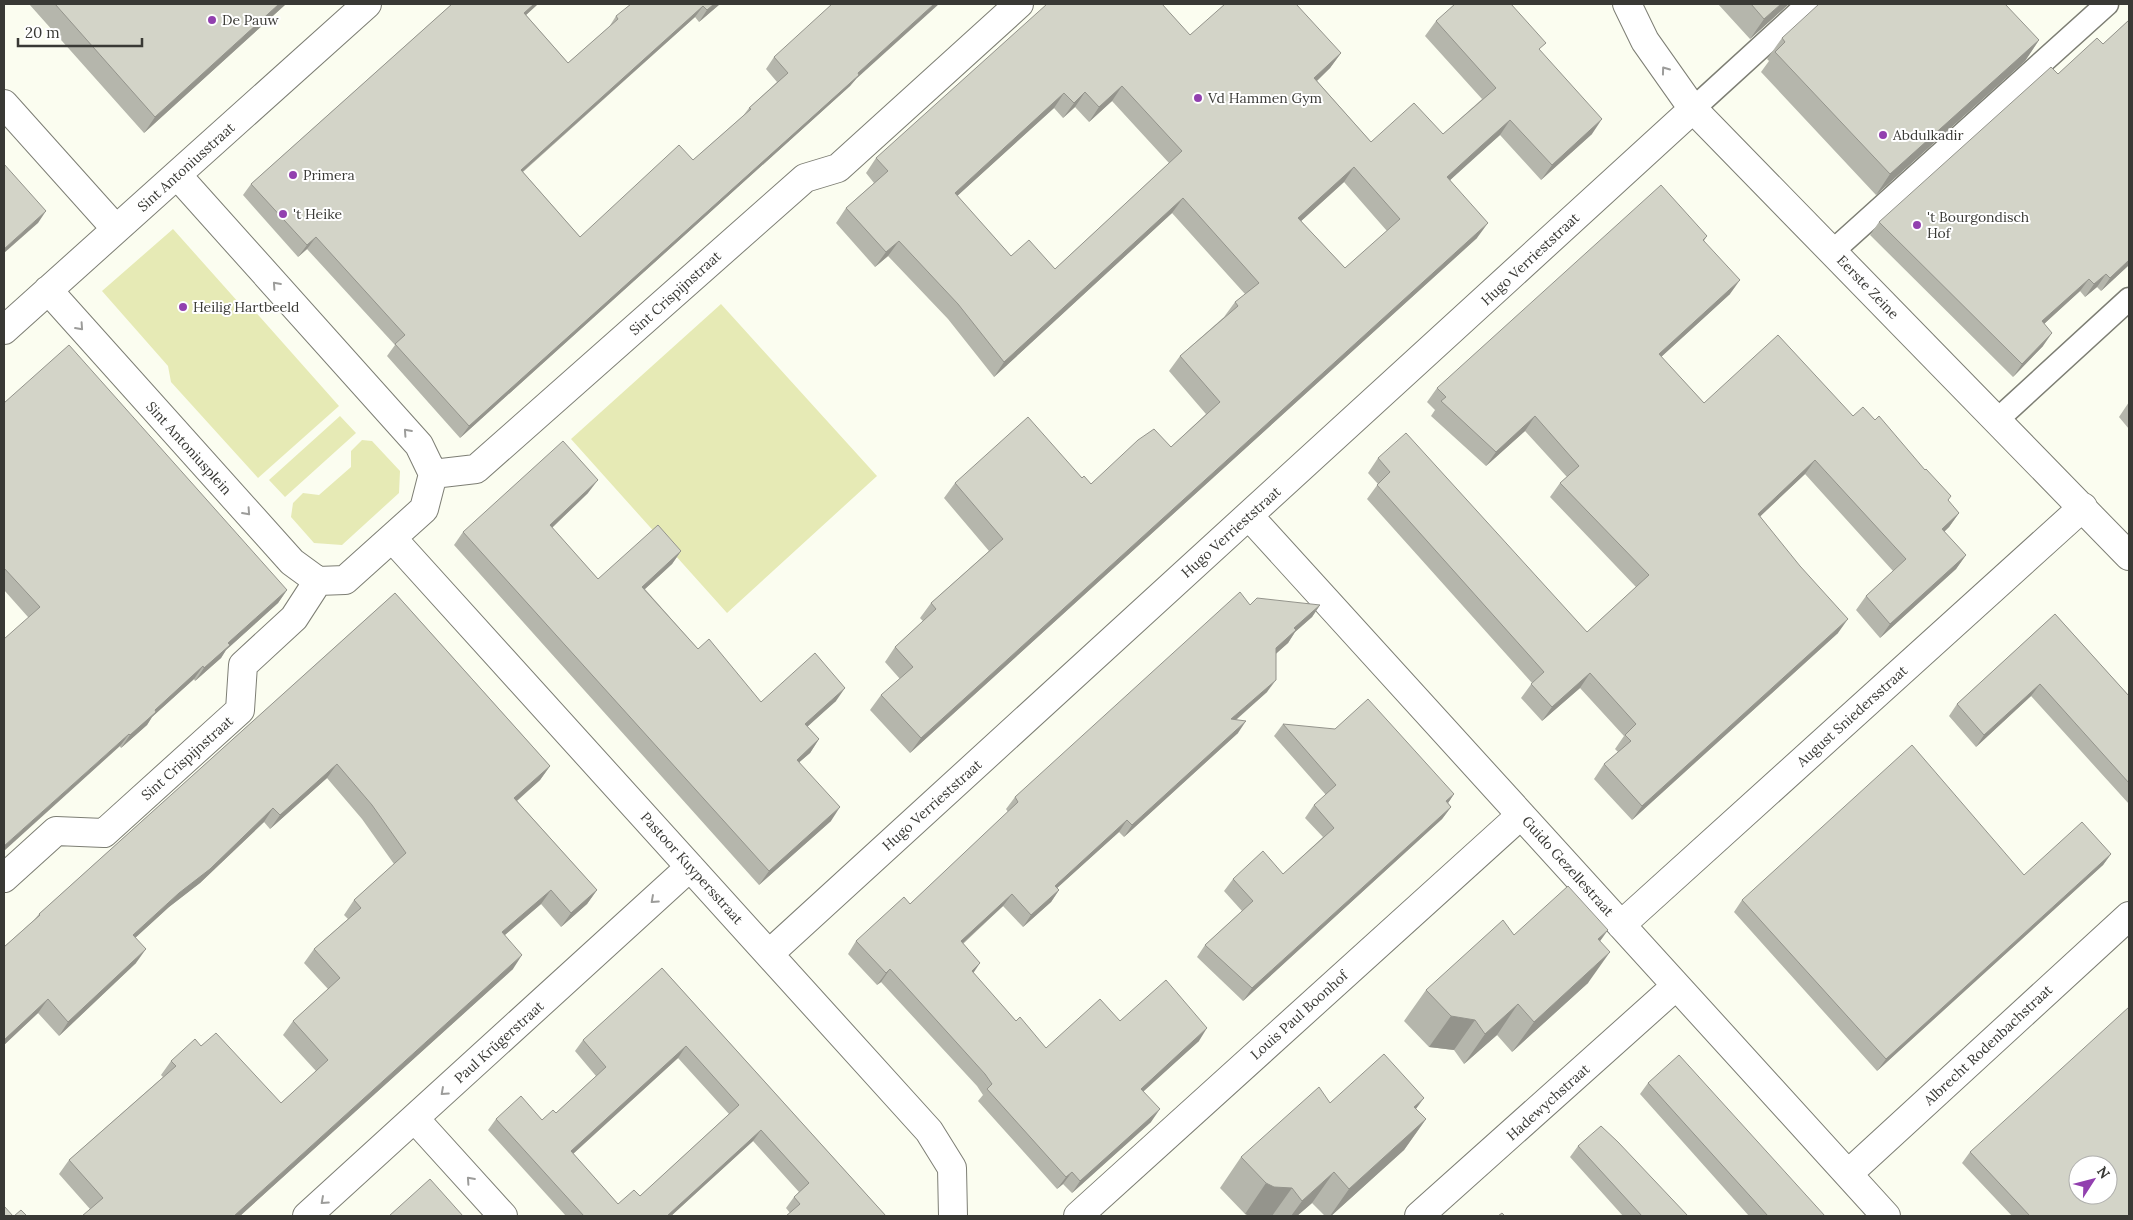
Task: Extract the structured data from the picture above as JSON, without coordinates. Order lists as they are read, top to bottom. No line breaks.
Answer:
{"streets":{"street":["Sint Antoniusstraat","Hugo Verrieststraat","Eerste Zeine","Sint Crispijnstraat","Sint Antoniusplein","August Sniedersstraat","Guido Gezellestraat","Pastoor Kuypersstraat","Louis Paul Boonhof","Paul Krügerstraat","Albrecht Rodenbachstraat","Hadewychstraat"]},"crossings":[["Sint Antoniusstraat","Sint Antoniusplein"],["Hugo Verrieststraat","Eerste Zeine"],["Hugo Verrieststraat","Guido Gezellestraat"],["Hugo Verrieststraat","Pastoor Kuypersstraat"],["Eerste Zeine","August Sniedersstraat"],["Sint Crispijnstraat","Sint Antoniusplein"],["August Sniedersstraat","Guido Gezellestraat"],["Guido Gezellestraat","Louis Paul Boonhof"],["Guido Gezellestraat","Albrecht Rodenbachstraat"],["Guido Gezellestraat","Hadewychstraat"],["Pastoor Kuypersstraat","Paul Krügerstraat"]],"one_way":["Paul Krügerstraat"],"places":["De Pauw","Vd Hammen Gym","Abdulkadir","Primera","'t Heike","'t Bourgondisch Hof","Heilig Hartbeeld"],"scale_bar":"20 m","north":"top right"}
